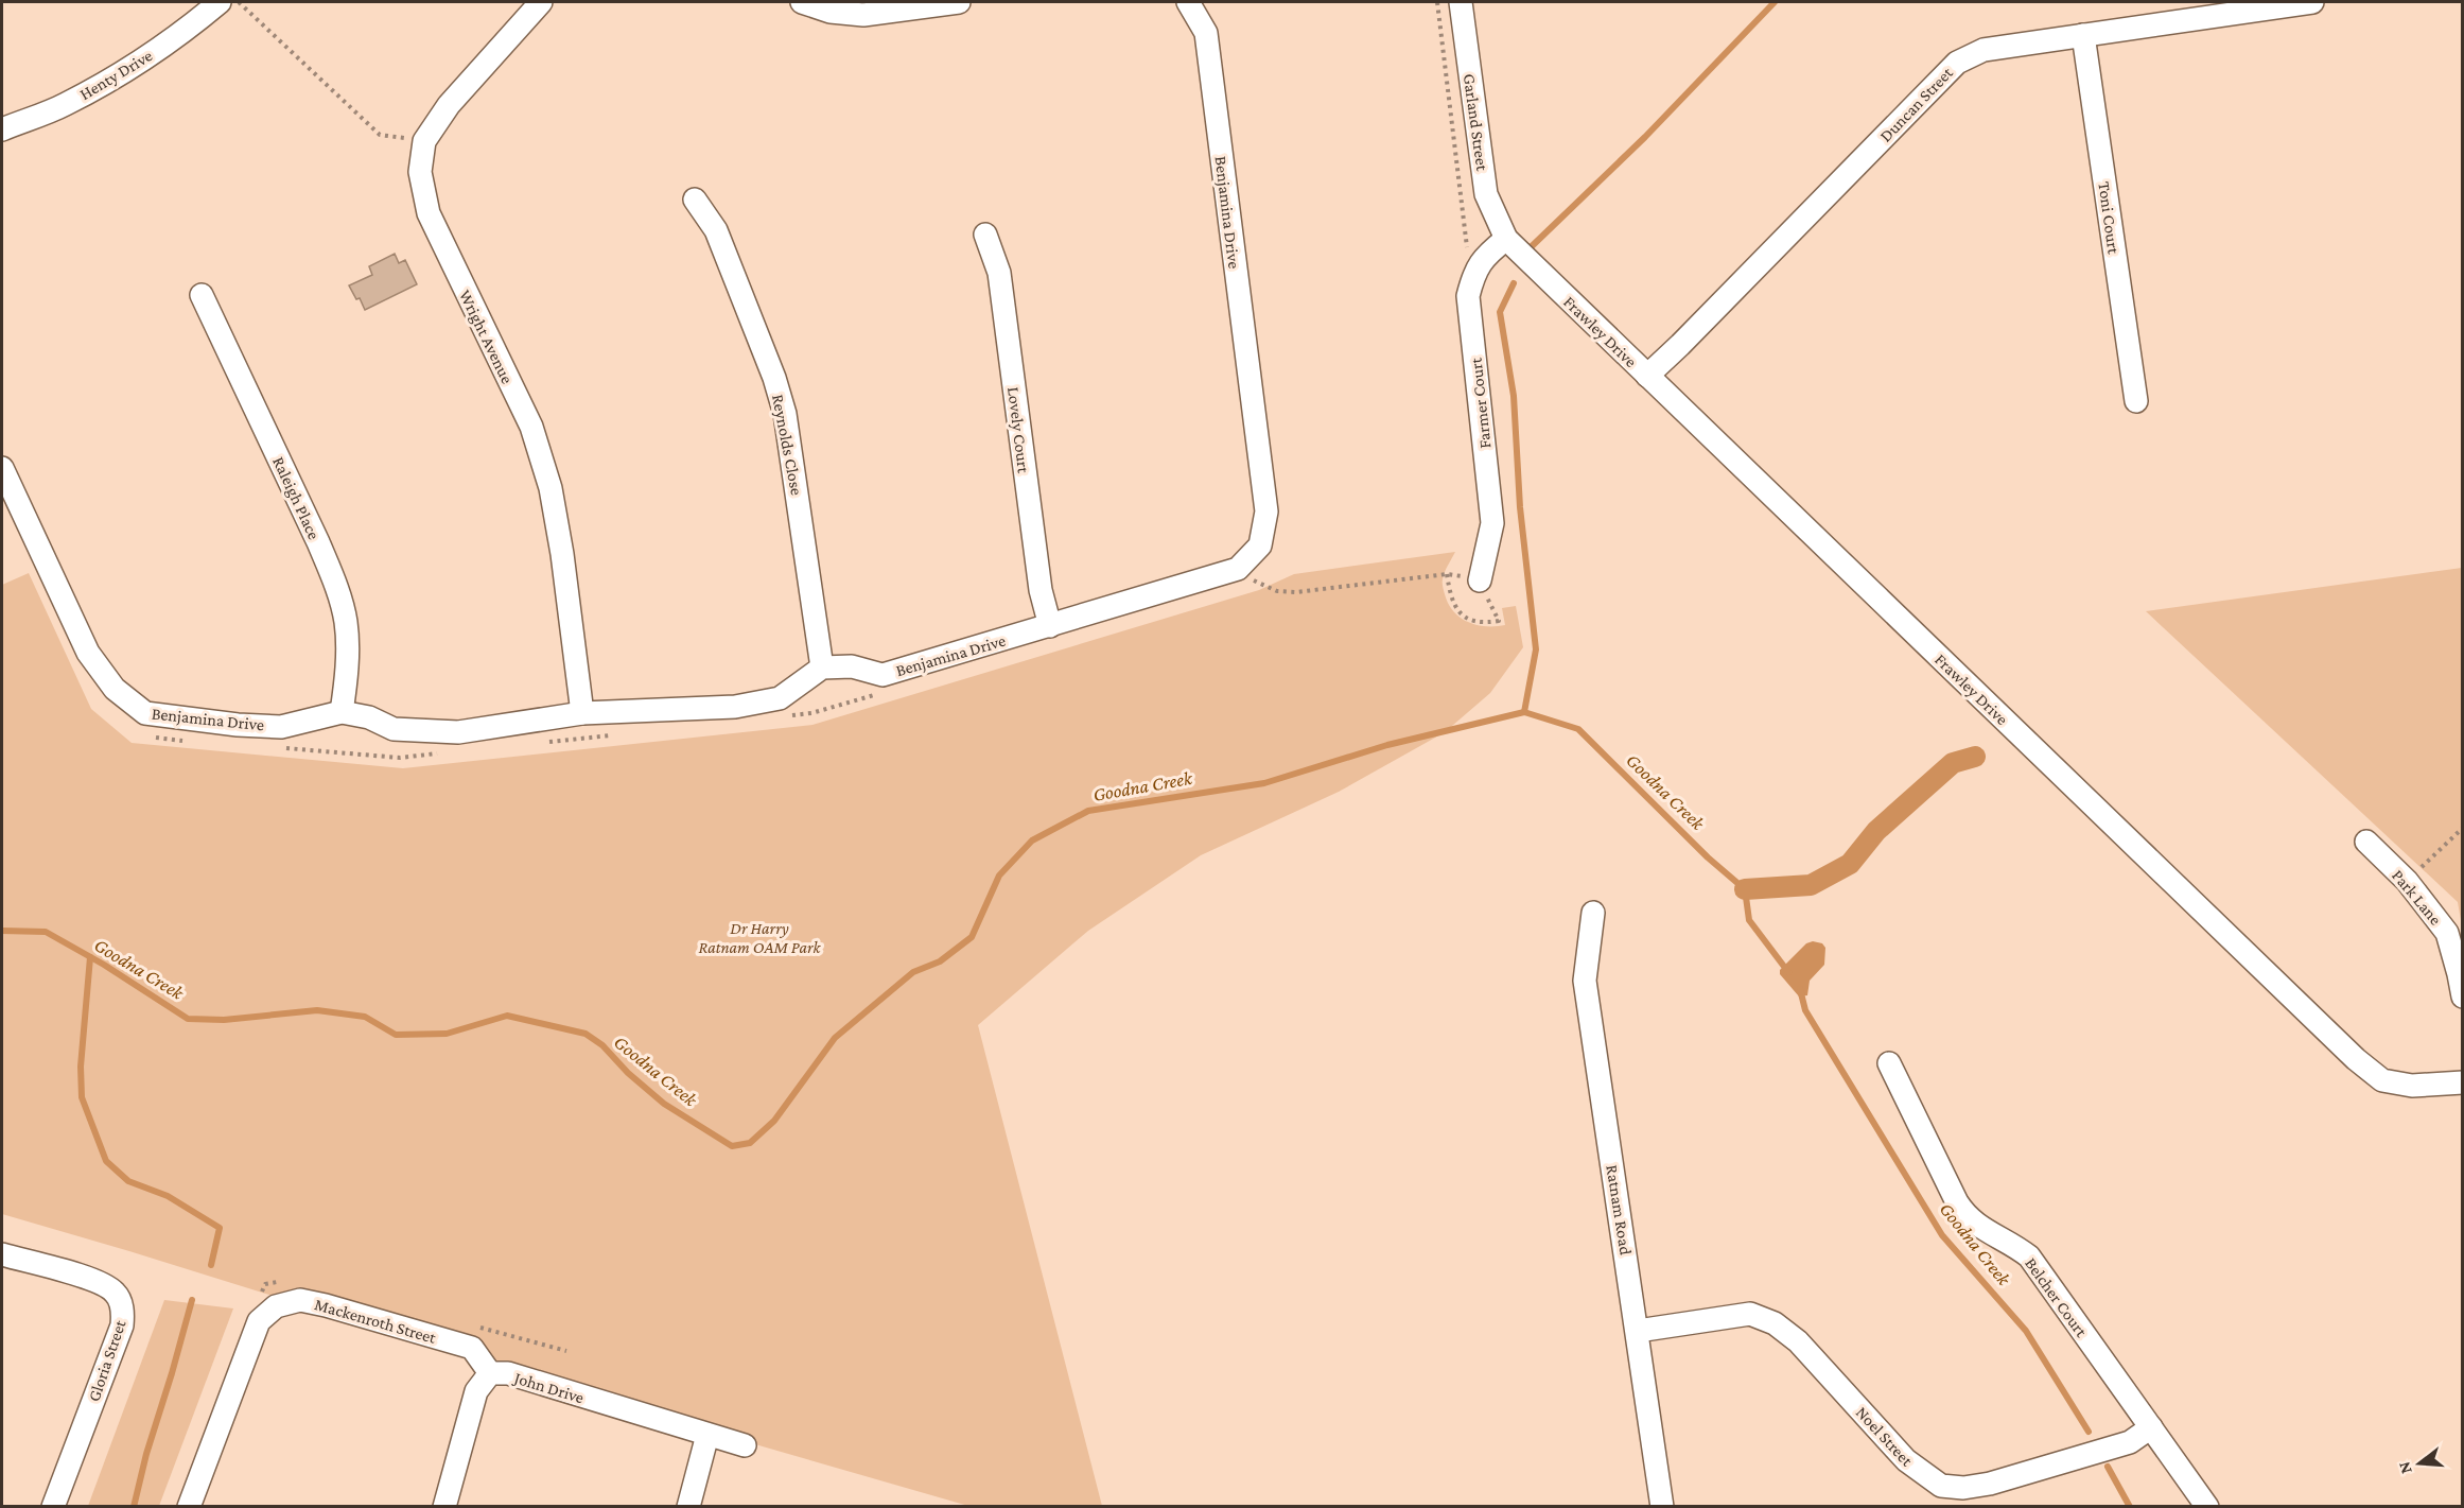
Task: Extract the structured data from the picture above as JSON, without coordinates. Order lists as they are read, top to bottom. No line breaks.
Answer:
{"streets":{"street":["Henty Drive","Duncan Street","Garland Street","Benjamina Drive","Toni Court","Frawley Drive","Wright Avenue","Farmer Court","Lovely Court","Reynolds Close","Raleigh Place","Park Lane","Ratnam Road","Belcher Court","Mackenroth Street","Gloria Street","John Drive","Noel Street"]},"crossings":[["Duncan Street","Toni Court"],["Duncan Street","Frawley Drive"],["Garland Street","Frawley Drive"],["Garland Street","Farmer Court"],["Benjamina Drive","Wright Avenue"],["Benjamina Drive","Lovely Court"],["Benjamina Drive","Reynolds Close"],["Benjamina Drive","Raleigh Place"],["Frawley Drive","Farmer Court"],["Ratnam Road","Noel Street"],["Belcher Court","Noel Street"],["Mackenroth Street","John Drive"]],"water":["Goodna Creek"],"parks":["Dr Harry Ratnam OAM Park"],"north":"left"}
